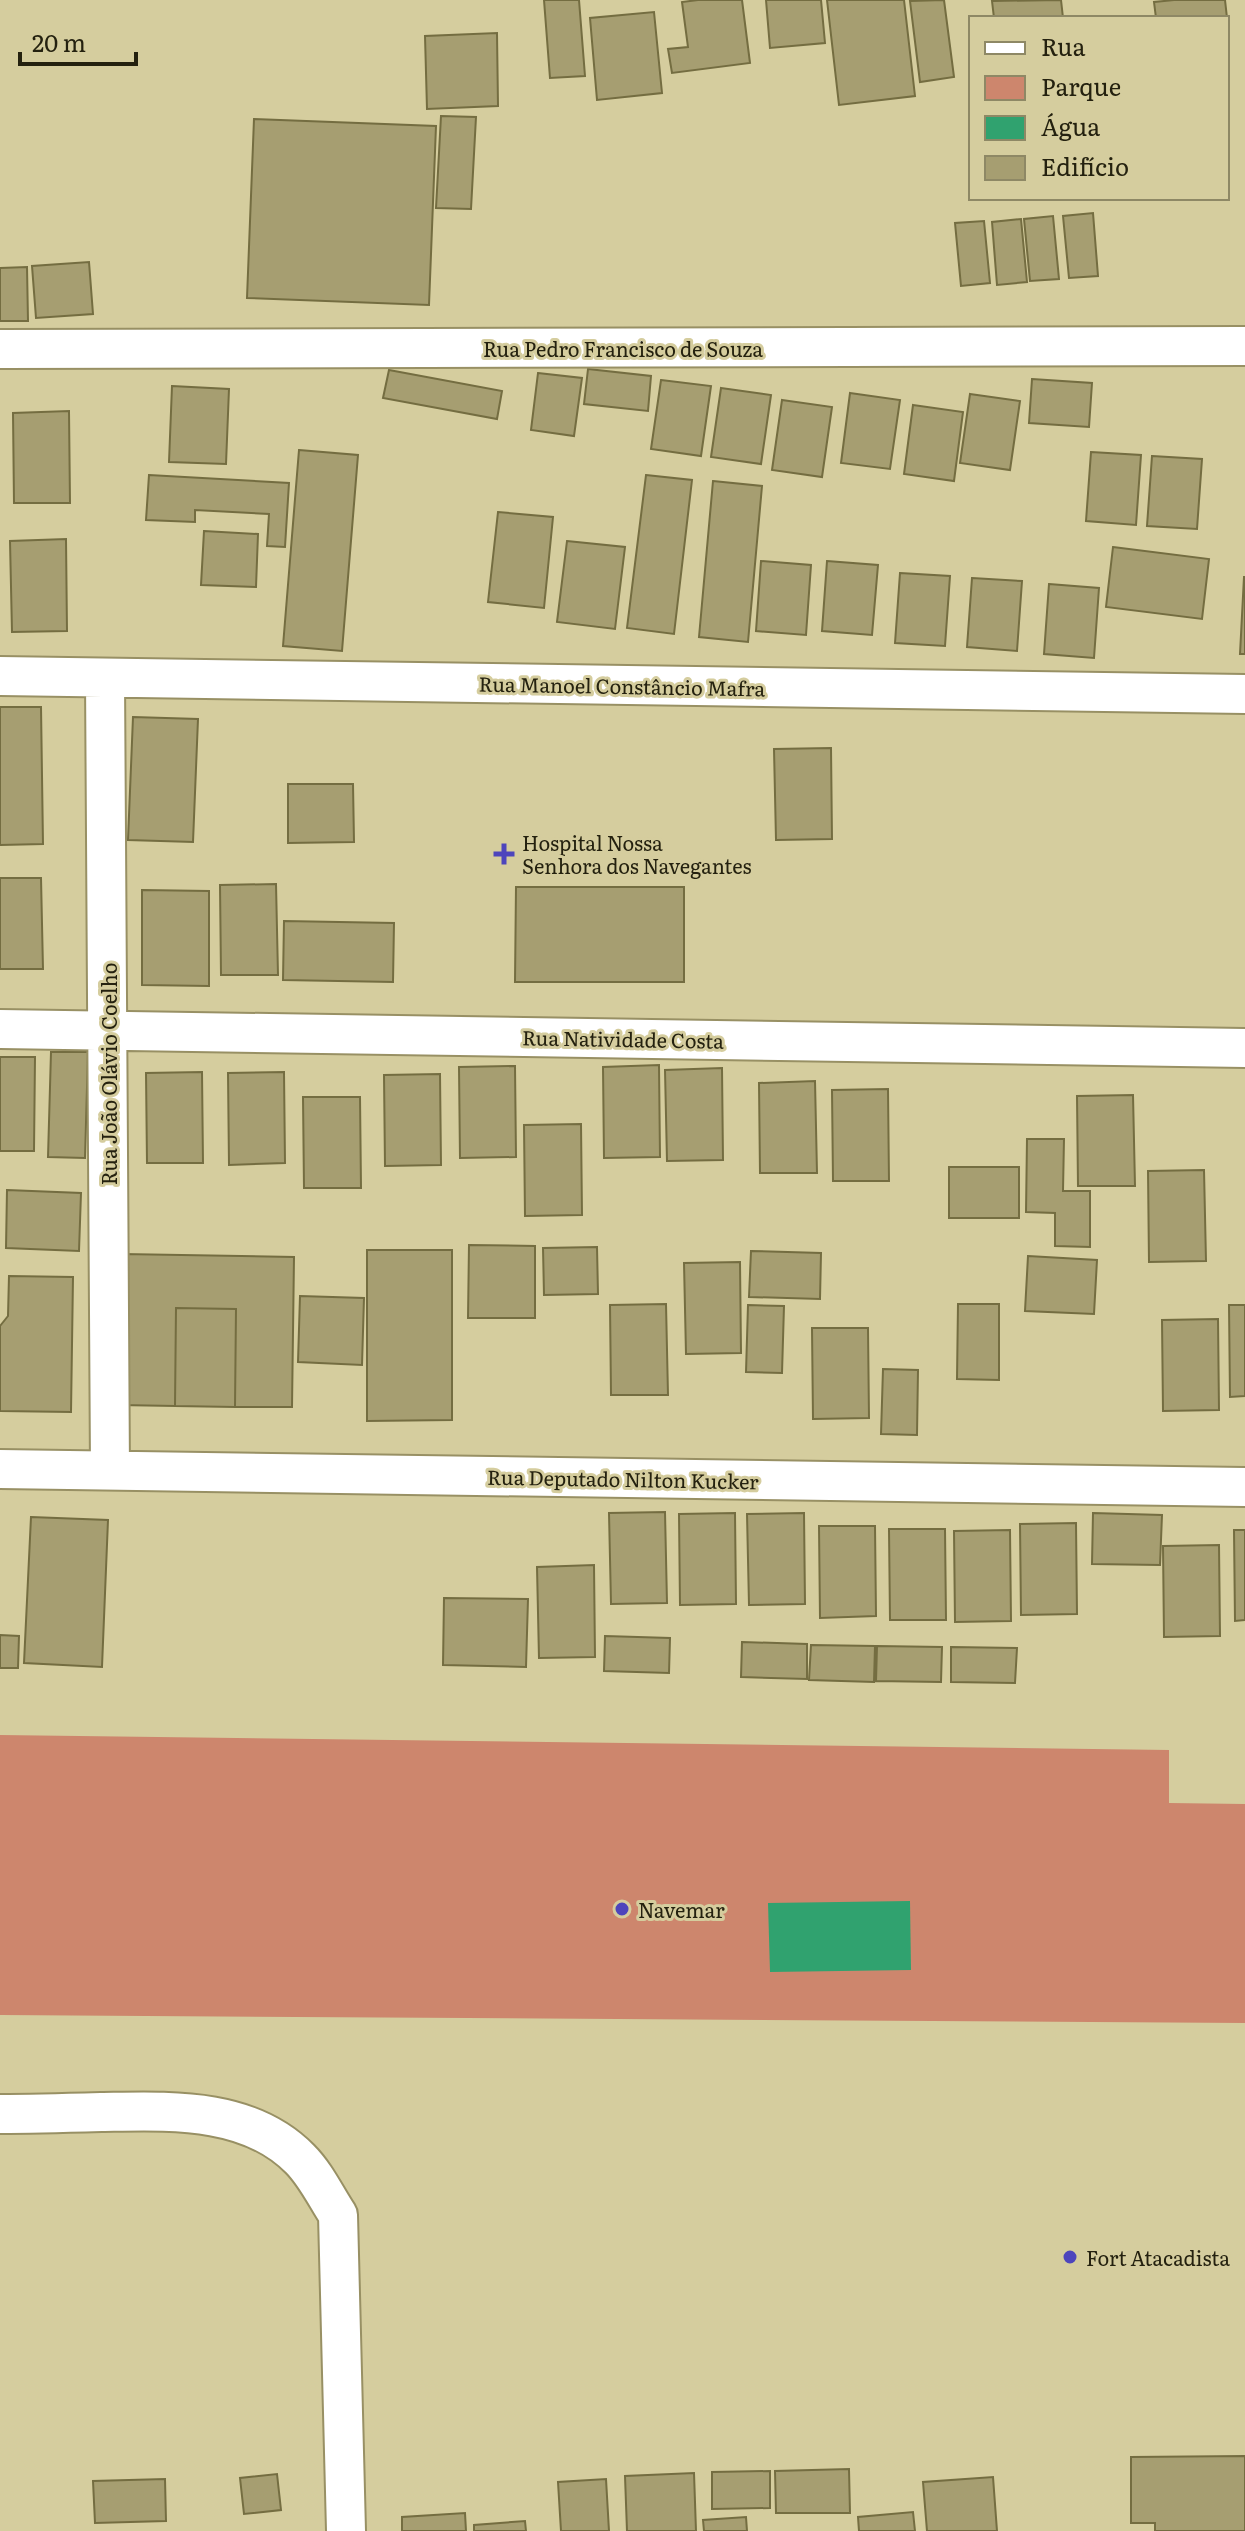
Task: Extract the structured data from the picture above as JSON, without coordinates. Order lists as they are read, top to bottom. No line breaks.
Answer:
{"streets":{"street":["Rua Pedro Francisco de Souza","Rua Manoel Constâncio Mafra","Rua Natividade Costa","Rua João Olávio Coelho","Rua Deputado Nilton Kucker"]},"crossings":[["Rua Manoel Constâncio Mafra","Rua João Olávio Coelho"],["Rua Natividade Costa","Rua João Olávio Coelho"],["Rua João Olávio Coelho","Rua Deputado Nilton Kucker"]],"places":{"health":["Hospital Nossa Senhora dos Navegantes"],"other":["Navemar","Fort Atacadista"]},"legend":["Rua","Parque","Água","Edifício"],"scale_bar":"20 m"}
